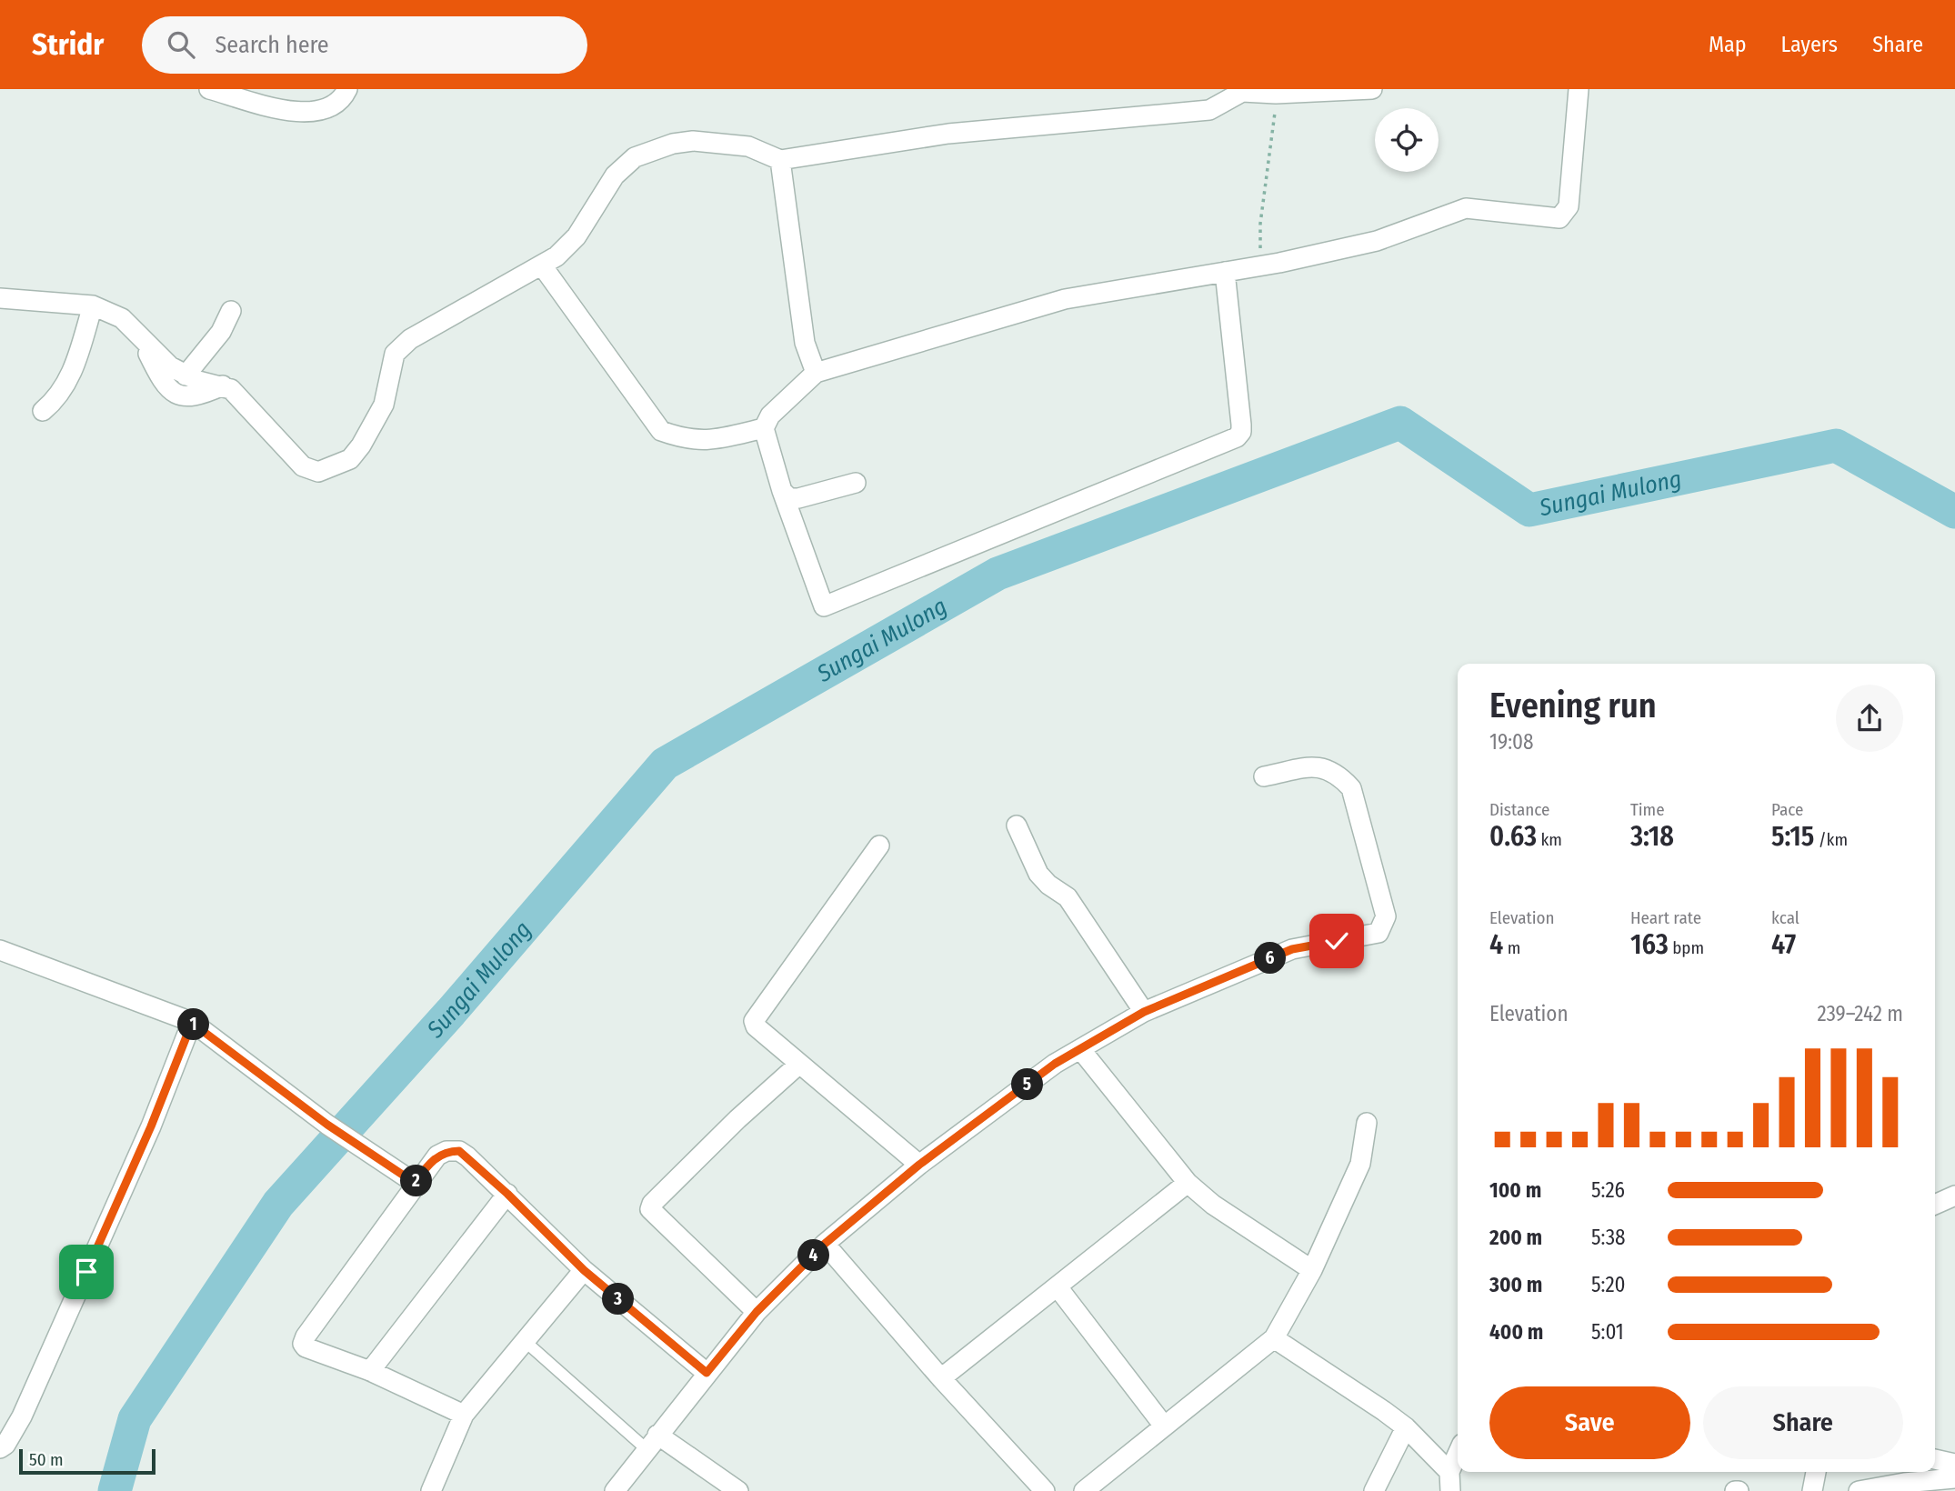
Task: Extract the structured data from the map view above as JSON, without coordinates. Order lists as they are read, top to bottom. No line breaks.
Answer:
{"water":["Sungai Mulong"],"scale_bar":"50 m","page":{"header":"Stridr","search":"Search here","nav":["Map","Layers","Share"],"heading":["Evening run","19:08"],"stats":[["Distance","0.63 km"],["Time","3:18"],["Pace","5:15 /km"],["Elevation","4 m"],["Heart rate","163 bpm"],["kcal","47"]],"pins":["6","1","5","2","4","3"],"chart":["Elevation","239–242 m"],"list":[{"name":"100 m","note":"5:26"},{"name":"200 m","note":"5:38"},{"name":"300 m","note":"5:20"},{"name":"400 m","note":"5:01"}],"buttons":["Save","Share"],"scale":"50 m"}}
